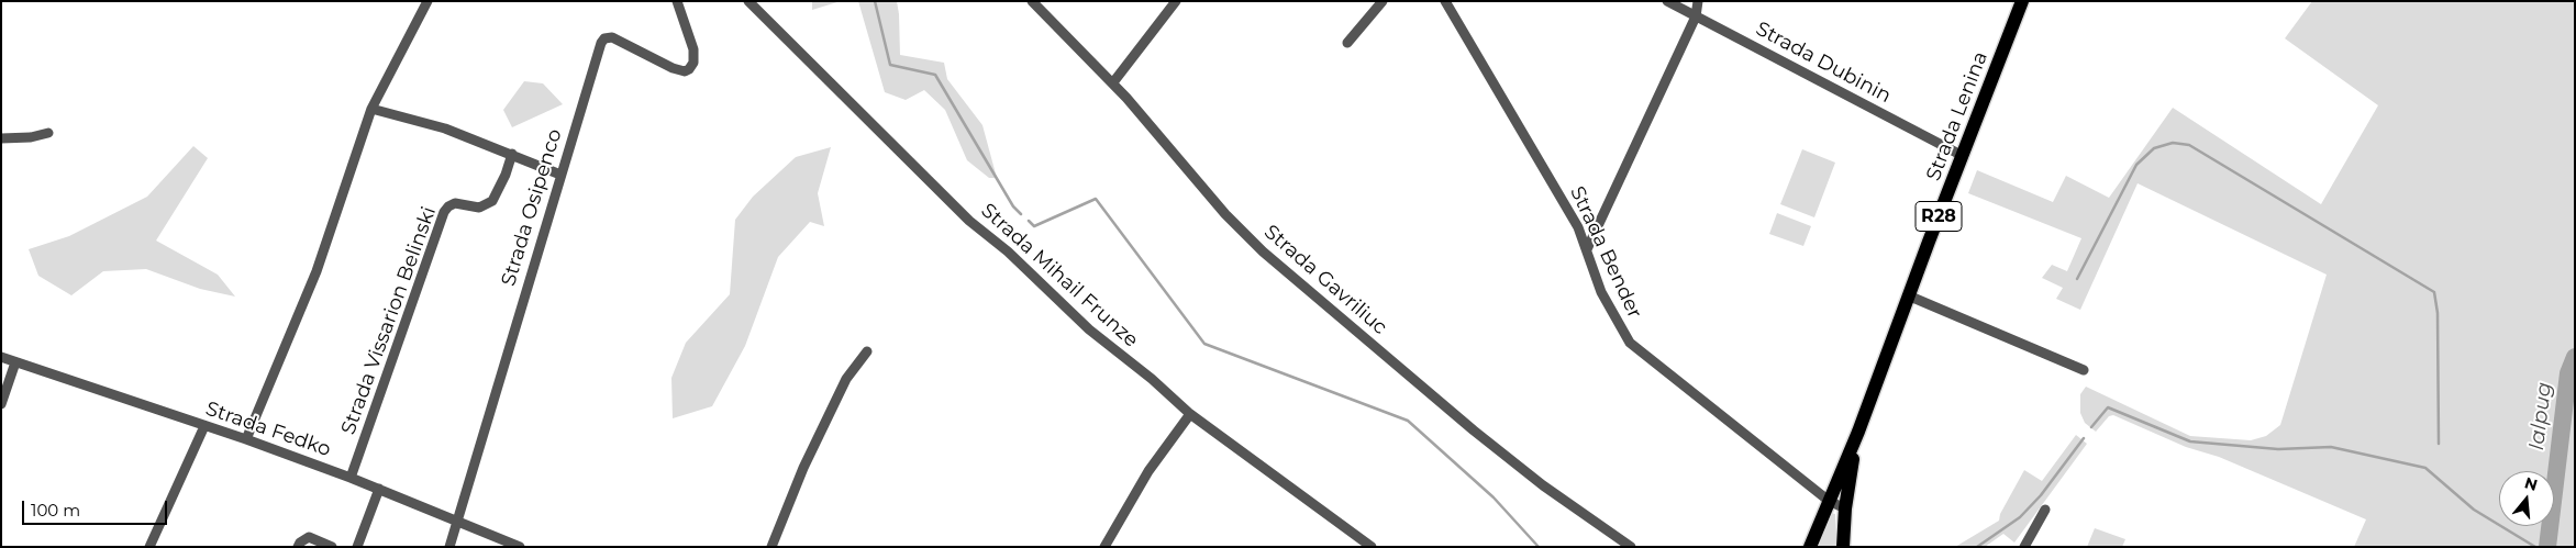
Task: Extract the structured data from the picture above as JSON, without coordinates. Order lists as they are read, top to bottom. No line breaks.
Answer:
{"streets":{"main road":["Strada Lenina","R28"],"street":["Strada Dubinin","Strada Osipenco","Strada Bender","Strada Mihail Frunze","Strada Gavriliuc","Strada Vissarion Belinski","Strada Fedko"]},"crossings":[["Strada Dubinin","Strada Lenina"],["Strada Lenina","R28"],["Strada Osipenco","Strada Fedko"],["R28","Strada Bender"],["Strada Vissarion Belinski","Strada Fedko"]],"water":["Ialpug"],"scale_bar":"100 m","north":"top"}
